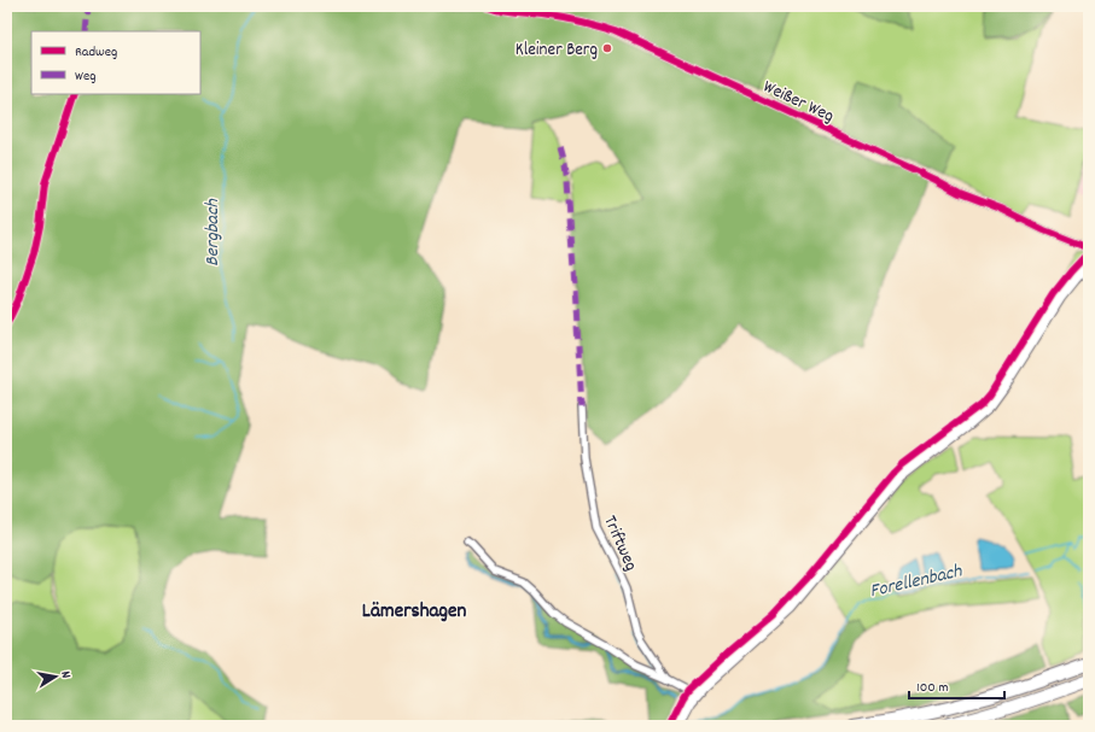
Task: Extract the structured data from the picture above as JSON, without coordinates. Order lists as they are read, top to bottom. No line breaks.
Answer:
{"streets":{"street":["Weißer Weg","Triftweg"]},"districts":["Lämershagen"],"water":["Bergbach","Forellenbach"],"places":["Kleiner Berg"],"legend":["Radweg","Weg"],"scale_bar":"100 m","north":"right"}
